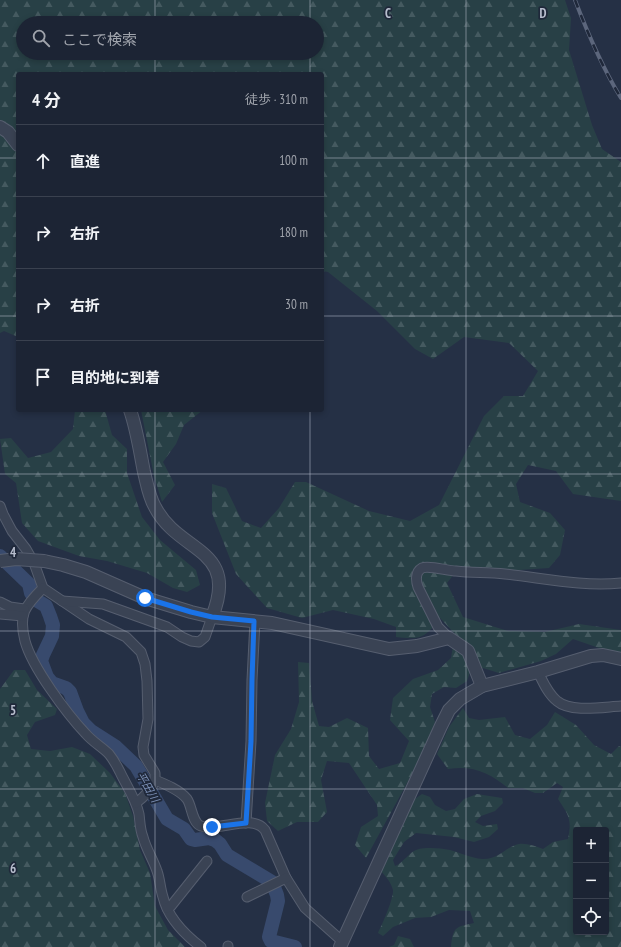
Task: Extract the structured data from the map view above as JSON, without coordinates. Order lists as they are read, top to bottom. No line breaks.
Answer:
{"water":["平田川"],"page":{"search":"ここで検索","heading":["4 分","徒歩 · 310 m"],"list":[["直進","100 m"],["右折","180 m"],["右折","30 m"],"目的地に到着"],"map_buttons":["+","−"]},"grid":{"columns":["C","D"],"rows":["4","5","6"]}}
